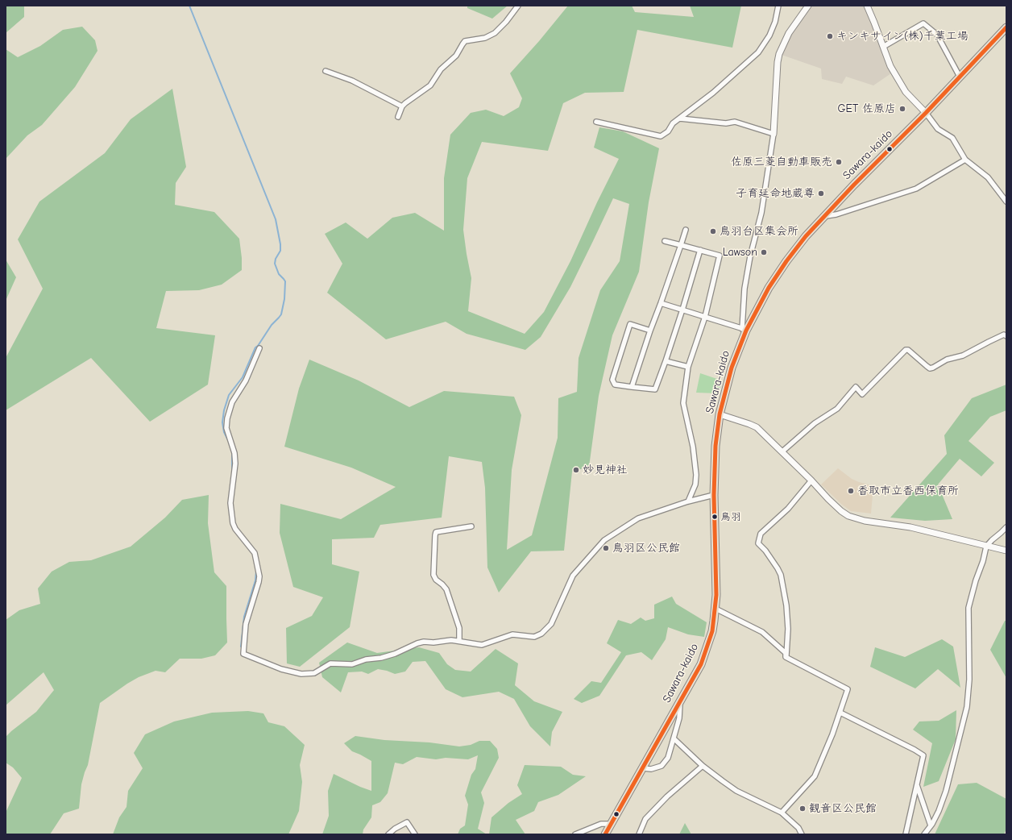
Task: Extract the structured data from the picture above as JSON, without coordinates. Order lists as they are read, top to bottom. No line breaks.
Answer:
{"streets":{"highway":["Sawara-kaido"]},"places":["キンキサイン(株)千葉工場","GET 佐原店","佐原三菱自動車販売","子育延命地蔵尊","鳥羽台区集会所","Lawson","妙見神社","香取市立香西保育所","鳥羽","鳥羽区公民館","観音区公民館"]}
